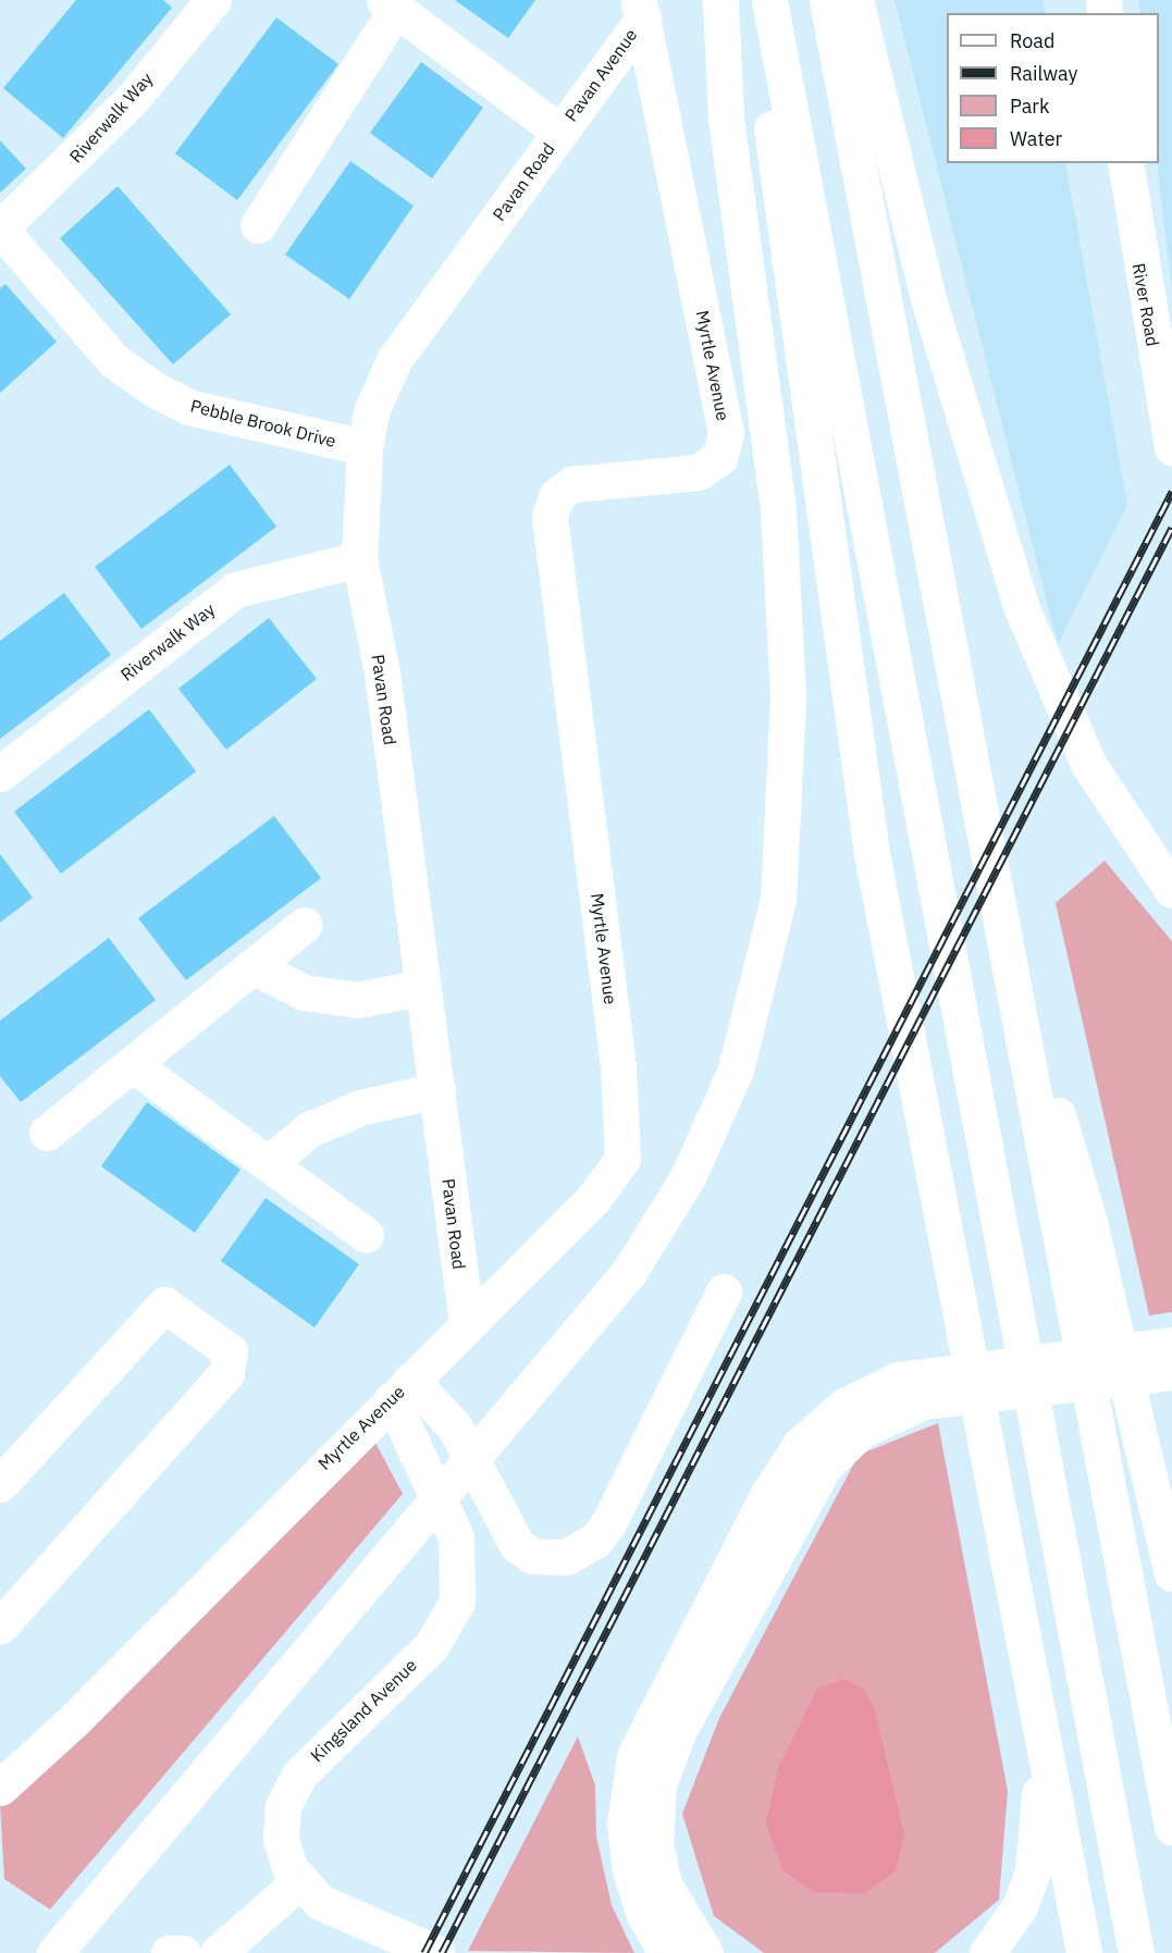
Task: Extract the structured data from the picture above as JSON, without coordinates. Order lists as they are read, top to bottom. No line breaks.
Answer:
{"streets":{"main road":["Pavan Avenue","Riverwalk Way","Pavan Road","River Road","Myrtle Avenue","Pebble Brook Drive","Kingsland Avenue"]},"crossings":[["Pavan Avenue","Pavan Road"],["Pavan Avenue","Myrtle Avenue"],["Riverwalk Way","Pavan Road"],["Riverwalk Way","Pebble Brook Drive"],["Pavan Road","Myrtle Avenue"],["Pavan Road","Pebble Brook Drive"],["Myrtle Avenue","Kingsland Avenue"]],"legend":["Road","Railway","Park","Water"]}
